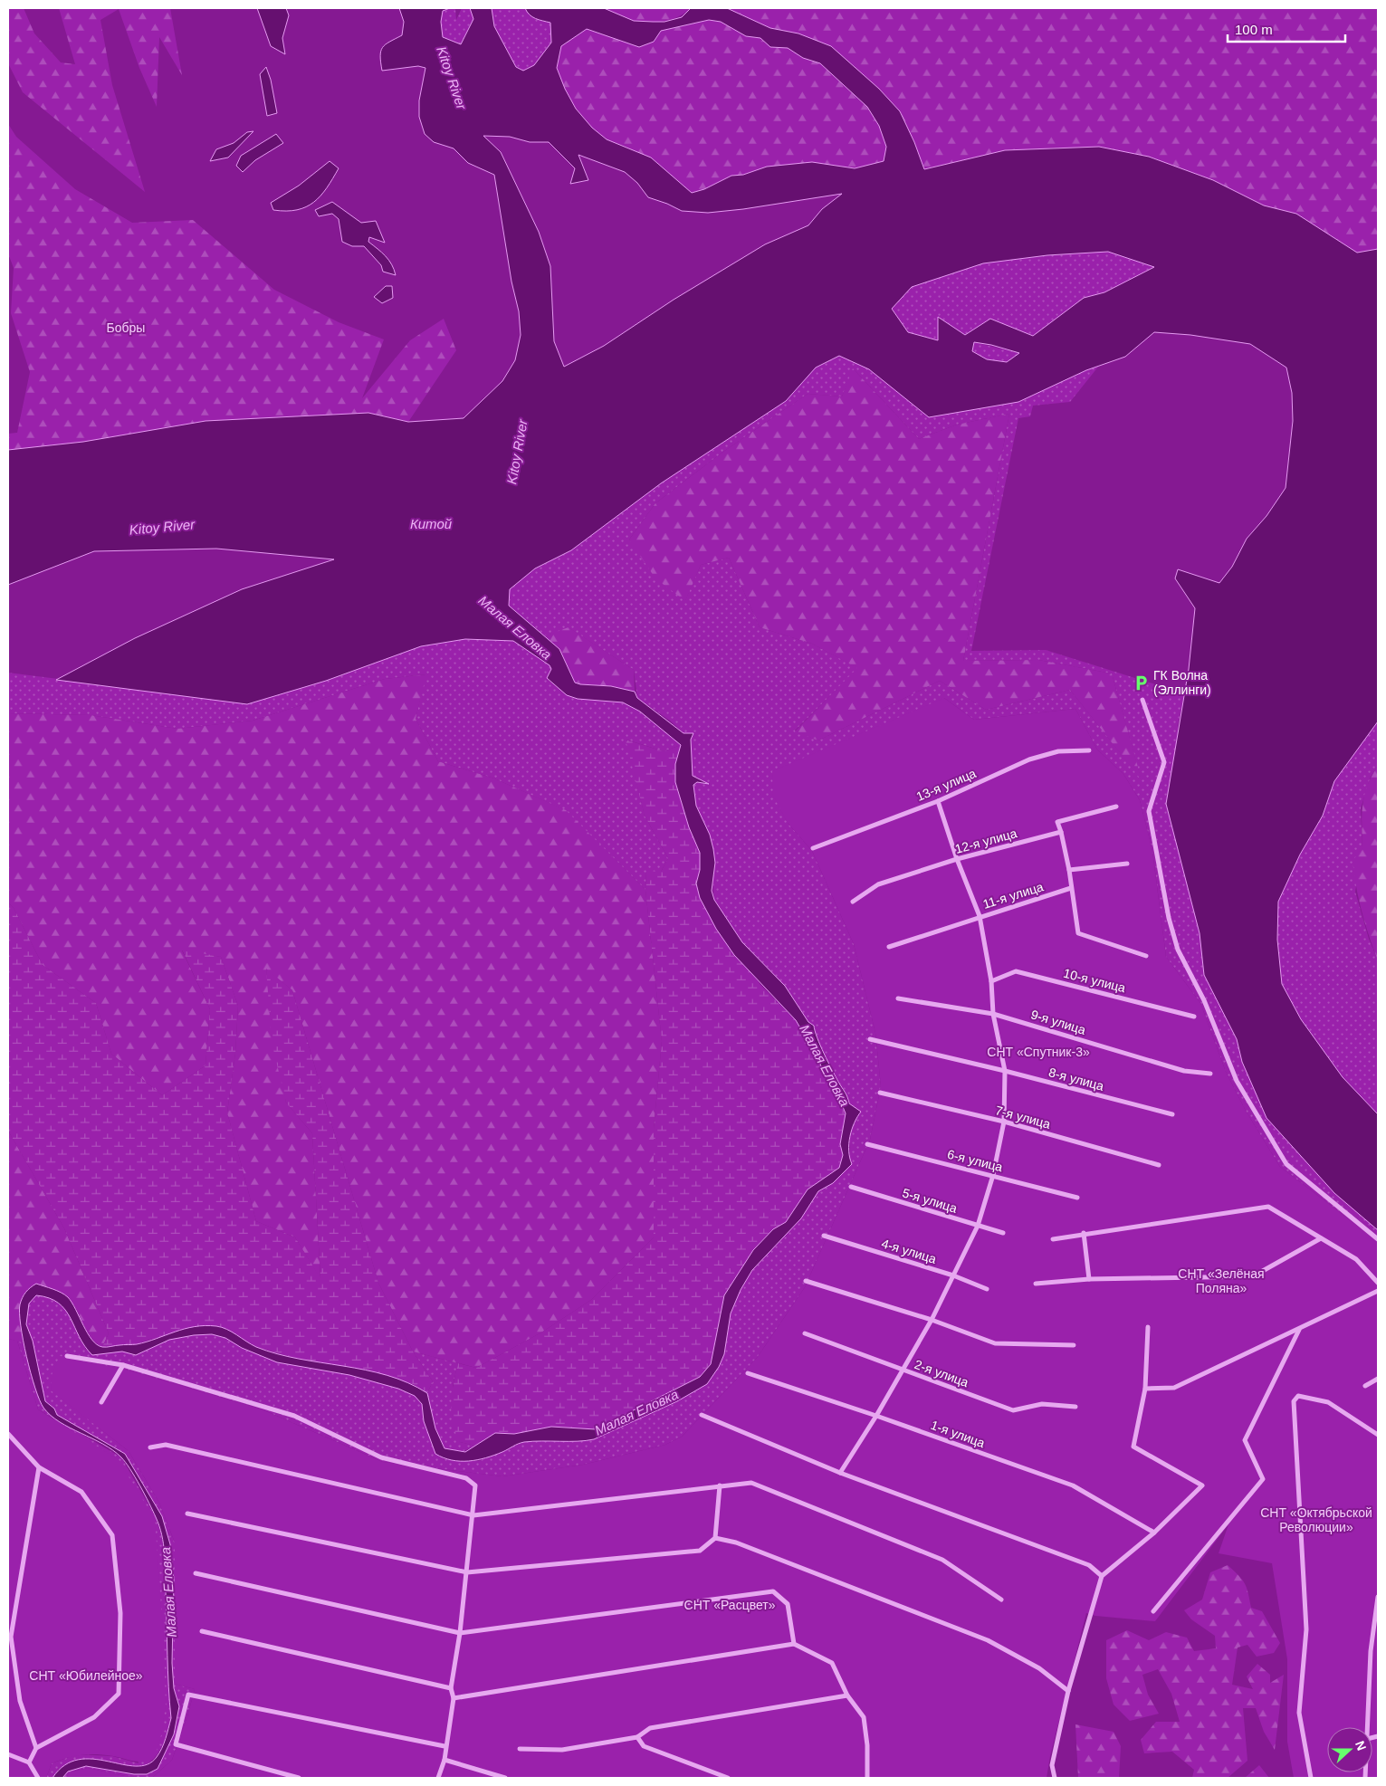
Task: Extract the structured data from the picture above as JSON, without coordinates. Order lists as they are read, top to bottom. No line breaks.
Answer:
{"streets":{"street":["13-я улица","12-я улица","11-я улица","10-я улица","9-я улица","8-я улица","7-я улица","6-я улица","5-я улица","4-я улица","2-я улица","1-я улица"]},"water":["Kitoy River","Китой","Малая Еловка"],"parks":["Бобры","СНТ «Спутник-3»","СНТ «Зелёная Поляна»","СНТ «Октябрьской Революции»","СНТ «Расцвет»","СНТ «Юбилейное»"],"places":{"parking":["ГК Волна (Эллинги)"]},"scale_bar":"100 m","north":"right"}
